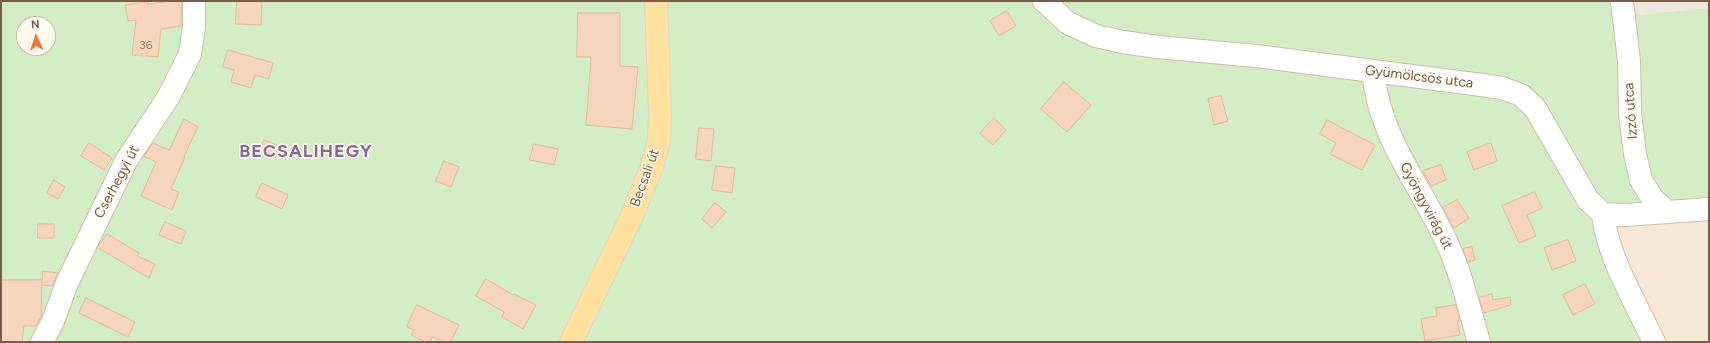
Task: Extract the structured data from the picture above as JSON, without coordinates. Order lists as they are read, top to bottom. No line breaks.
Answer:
{"streets":{"main road":["Becsali út"],"street":["Gyümölcsös utca","Izzó utca","Cserhegyi út","Gyöngyvirág út"]},"crossings":[["Gyümölcsös utca","Gyöngyvirág út"]],"districts":["BECSALIHEGY"],"house_numbers":["36"],"north":"top"}
